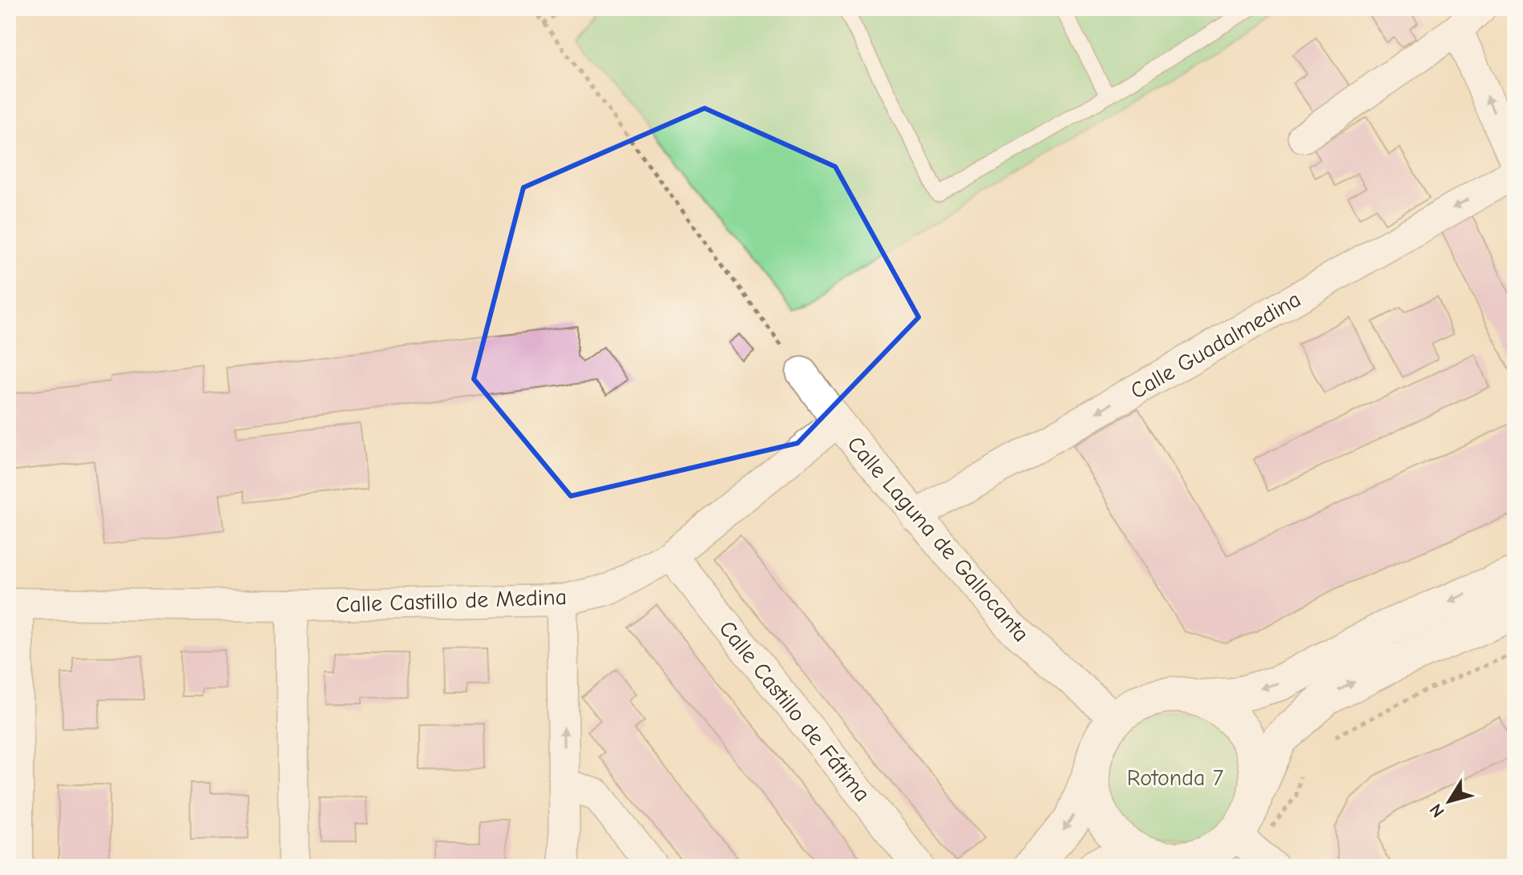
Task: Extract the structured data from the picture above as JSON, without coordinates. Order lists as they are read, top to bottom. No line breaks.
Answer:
{"streets":{"street":["Calle Guadalmedina","Calle Laguna de Gallocanta","Calle Castillo de Medina","Calle Castillo de Fátima"]},"crossings":[["Calle Guadalmedina","Calle Laguna de Gallocanta"],["Calle Laguna de Gallocanta","Calle Castillo de Medina"],["Calle Castillo de Medina","Calle Castillo de Fátima"]],"one_way":["Calle Guadalmedina"],"parks":["Rotonda 7"],"north":"bottom left"}
